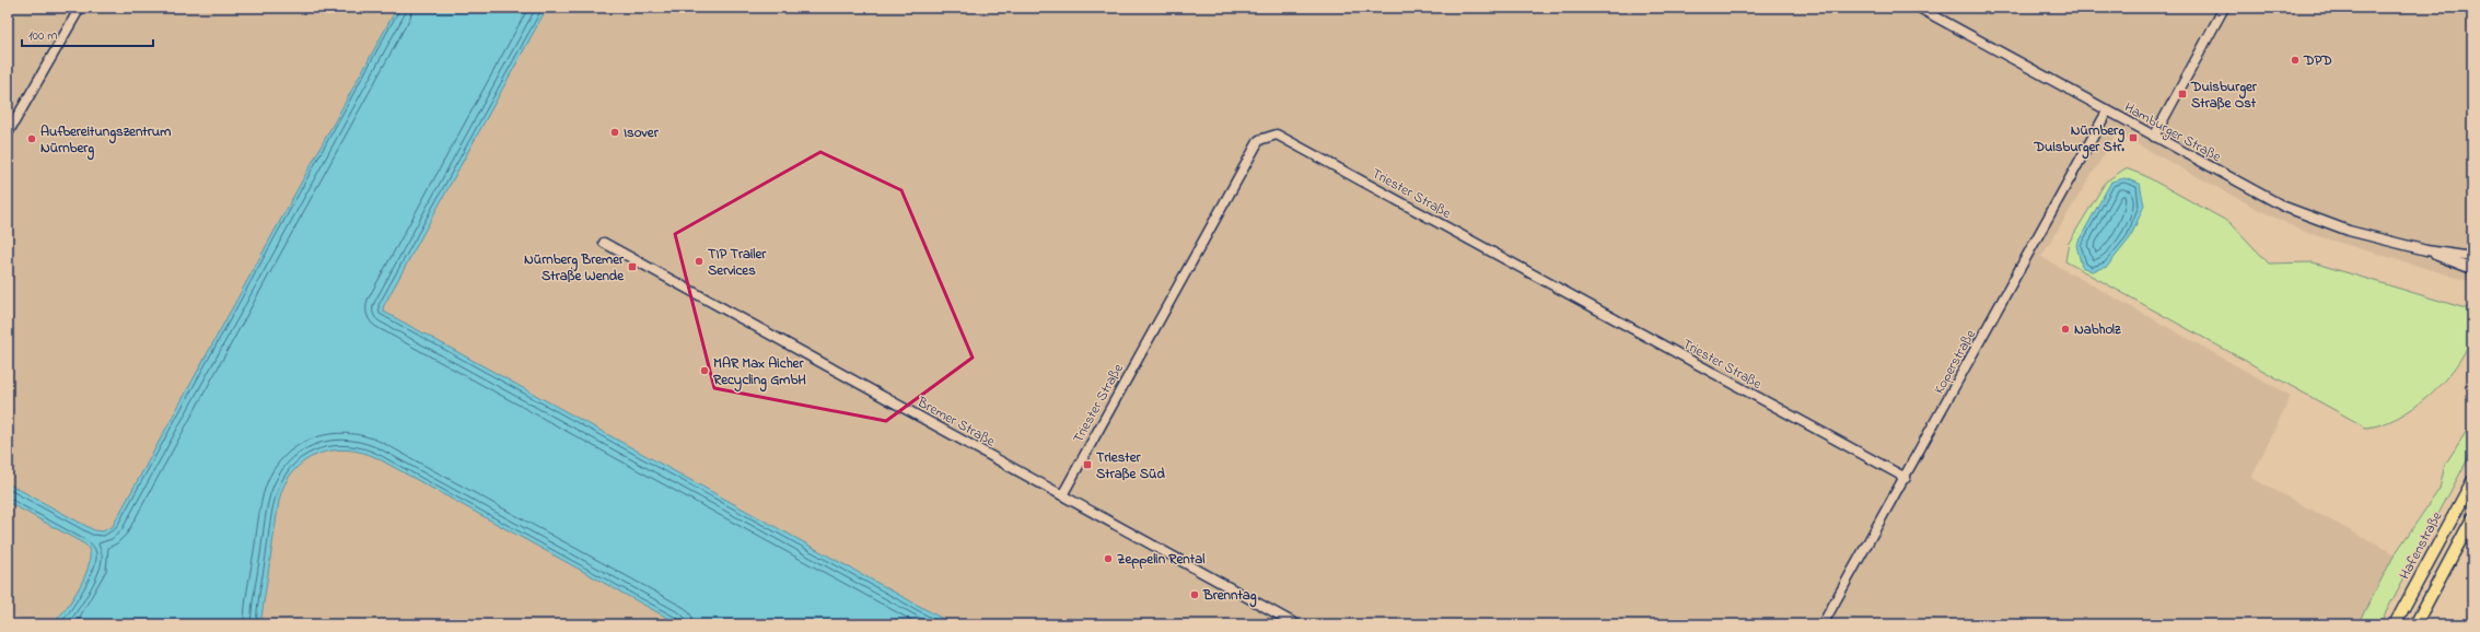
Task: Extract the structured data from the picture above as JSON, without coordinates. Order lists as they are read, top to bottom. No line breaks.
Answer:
{"streets":{"main road":["Hafenstraße"],"street":["Hamburger Straße","Triester Straße","Koperstraße","Bremer Straße"]},"crossings":[["Hamburger Straße","Koperstraße"],["Triester Straße","Koperstraße"],["Triester Straße","Bremer Straße"]],"places":{"other":["DPD","Isover","Aufbereitungszentrum Nürnberg","TIP Trailer Services","Nabholz","MAR Max Aicher Recycling GmbH","Zeppelin Rental","Brenntag"],"transit":["Duisburger Straße Ost","Nürnberg Duisburger Str.","Nürnberg Bremer Straße Wende","Triester Straße Süd"]},"scale_bar":"100 m"}
